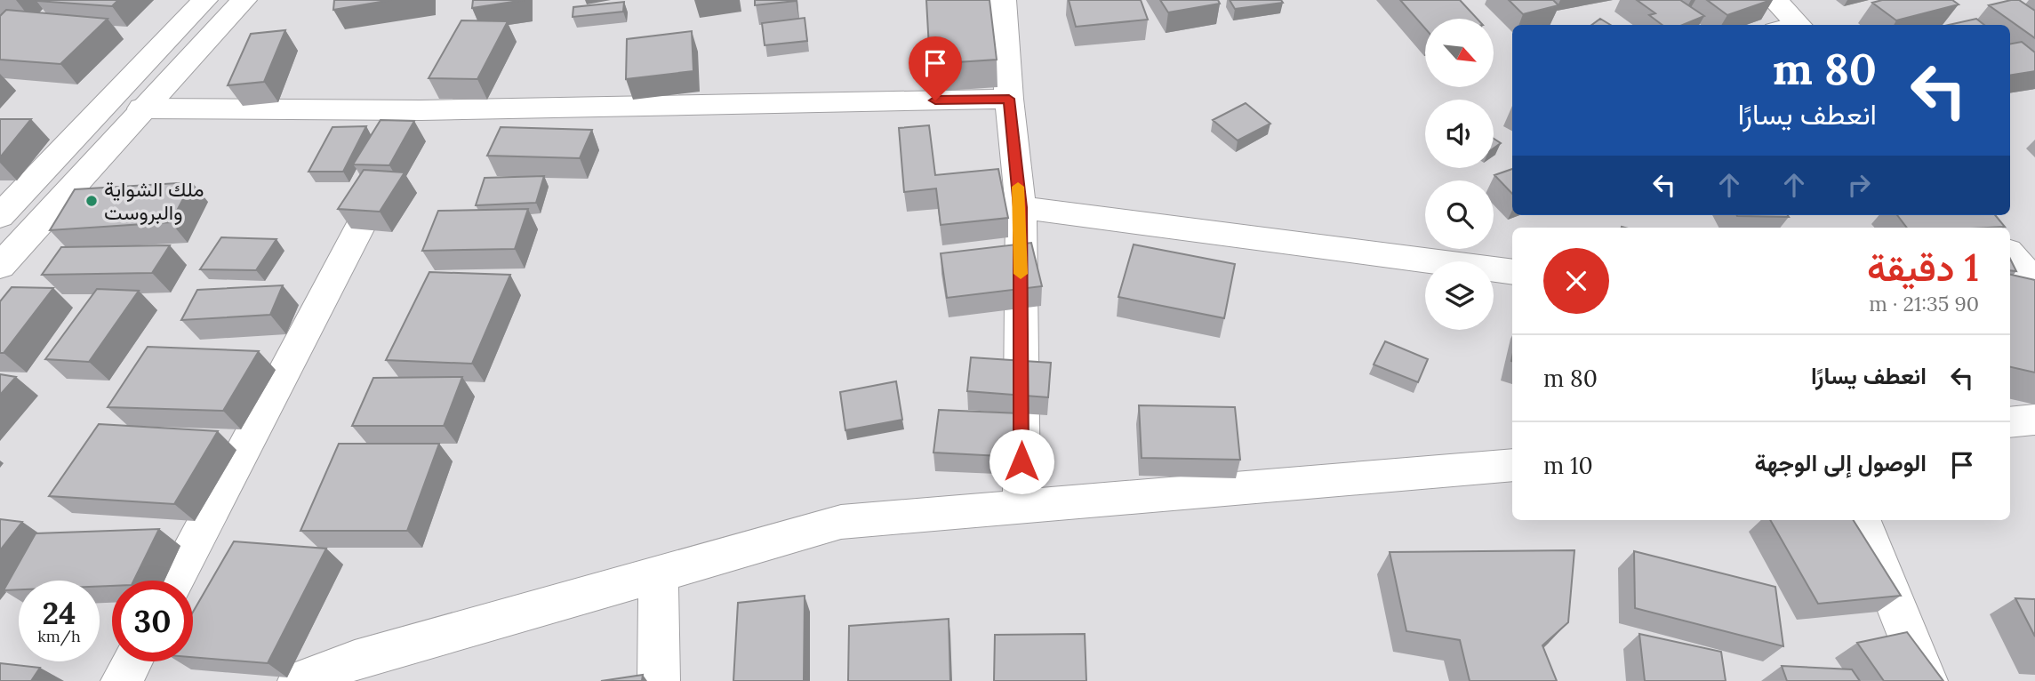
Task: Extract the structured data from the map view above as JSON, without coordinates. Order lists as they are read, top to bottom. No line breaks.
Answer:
{"places":["ملك الشواية والبروست"],"north":"bottom right","page":{"turn":["80 m","انعطف يسارًا"],"heading":["1 دقيقة","90 m · 21:35"],"list":[{"name":"انعطف يسارًا","value":"80 m"},{"name":"الوصول إلى الوجهة","value":"10 m"}],"speed":"24 km/h","limit":"30"}}
